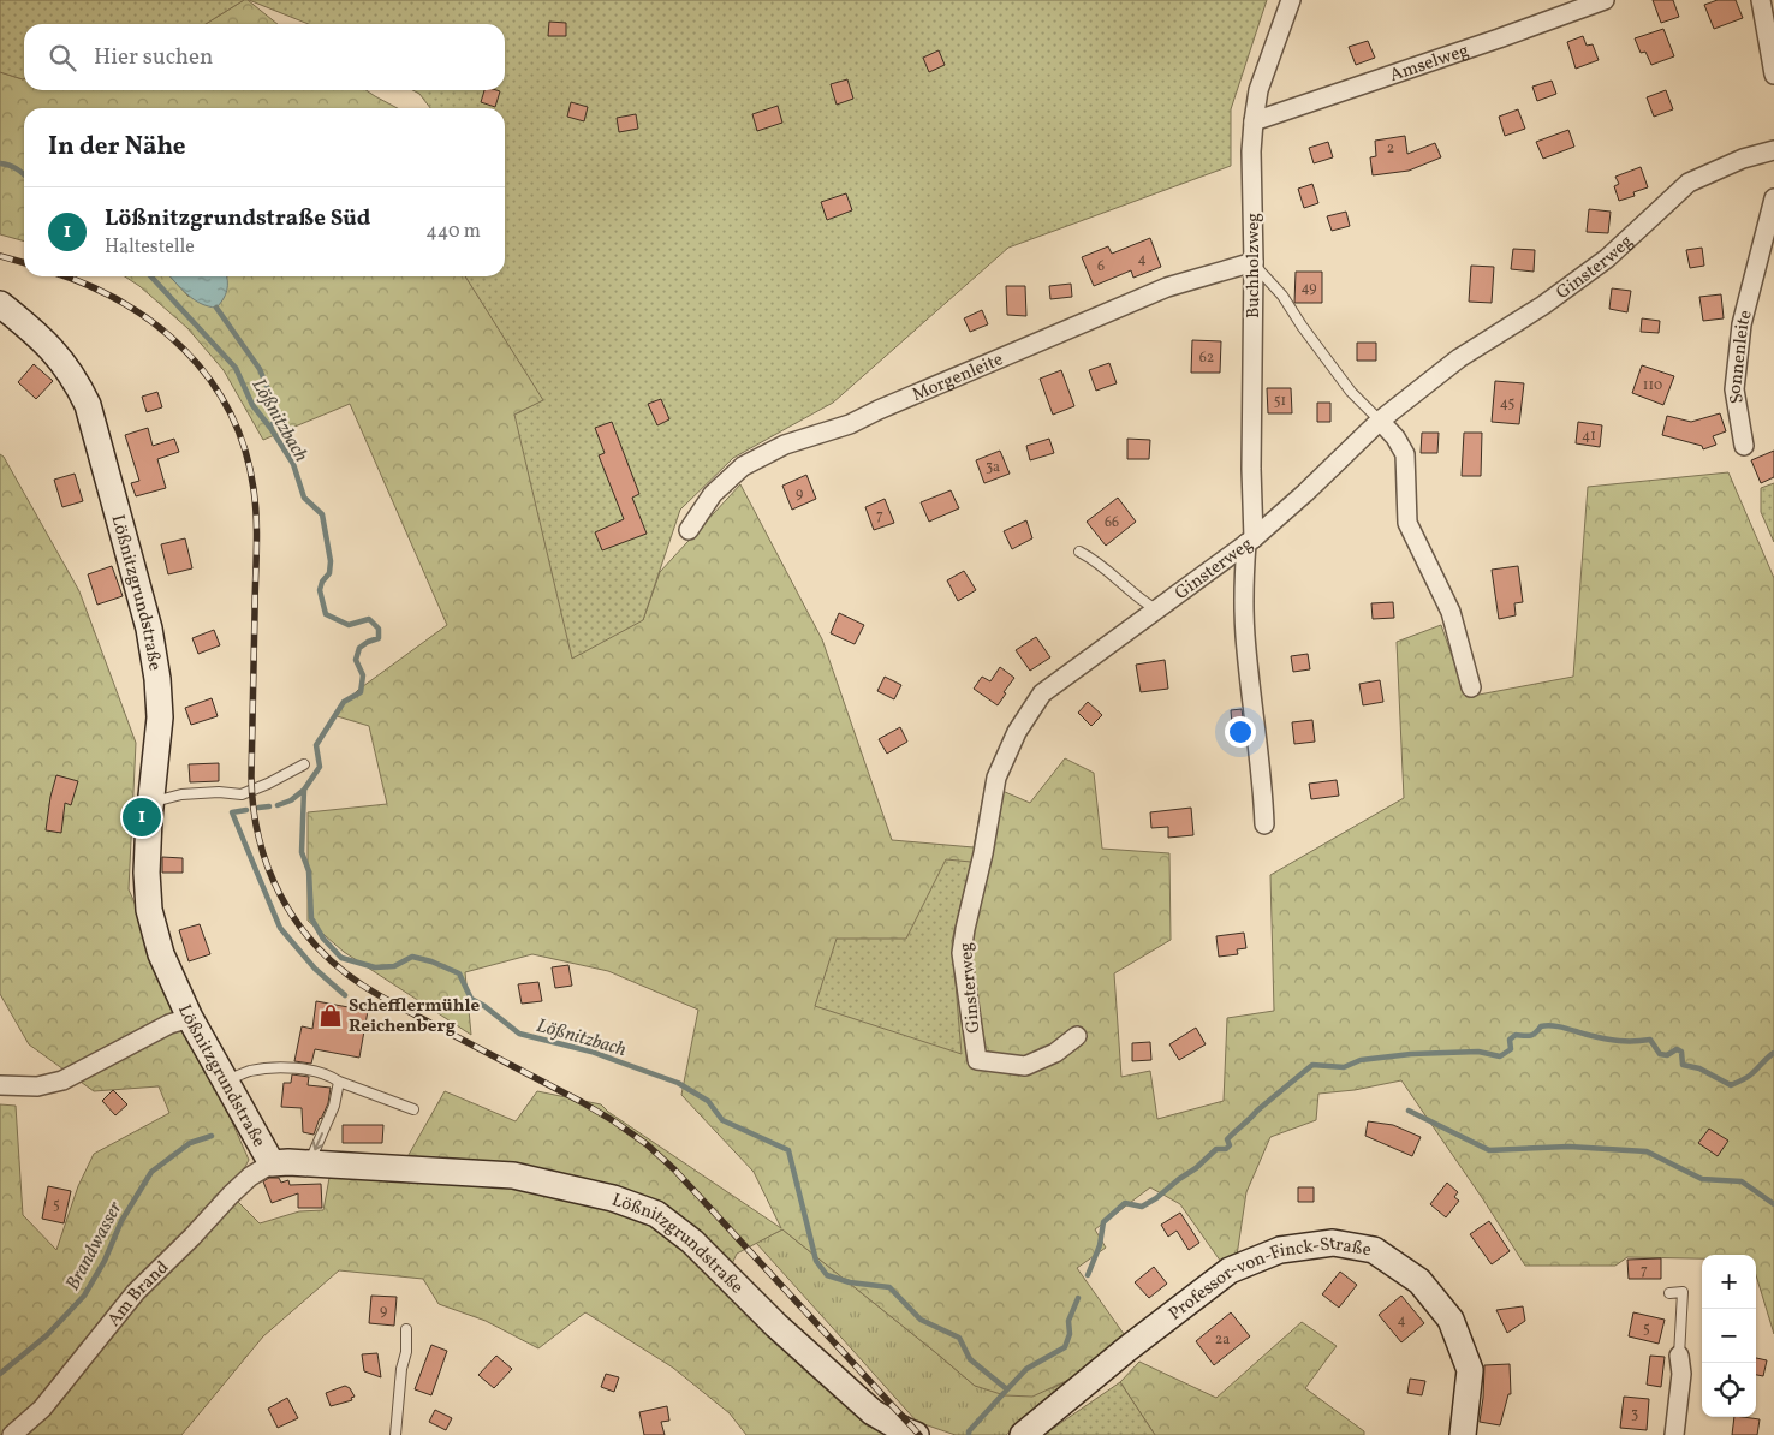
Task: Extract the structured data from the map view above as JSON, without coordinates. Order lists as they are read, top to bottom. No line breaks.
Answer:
{"streets":{"street":["Amselweg","Buchholzweg","Ginsterweg","Sonnenleite","Morgenleite","Lößnitzgrundstraße","Professor-von-Finck-Straße","Am Brand"]},"crossings":[["Amselweg","Buchholzweg"],["Buchholzweg","Ginsterweg"],["Buchholzweg","Morgenleite"],["Lößnitzgrundstraße","Am Brand"]],"water":["Lößnitzbach","Brandwasser"],"places":{"shop":["Schefflermühle Reichenberg"]},"house_numbers":["2","4","6","49","62","110","51","45","41","3a","9","7","66","5","7","9","4","5","2a","3"],"page":{"search":"Hier suchen","heading":"In der Nähe","list":[{"mark":"1","name":"Lößnitzgrundstraße Süd","note":"Haltestelle","value":"440 m"}],"pins":"1","map_buttons":["+","−"]}}
